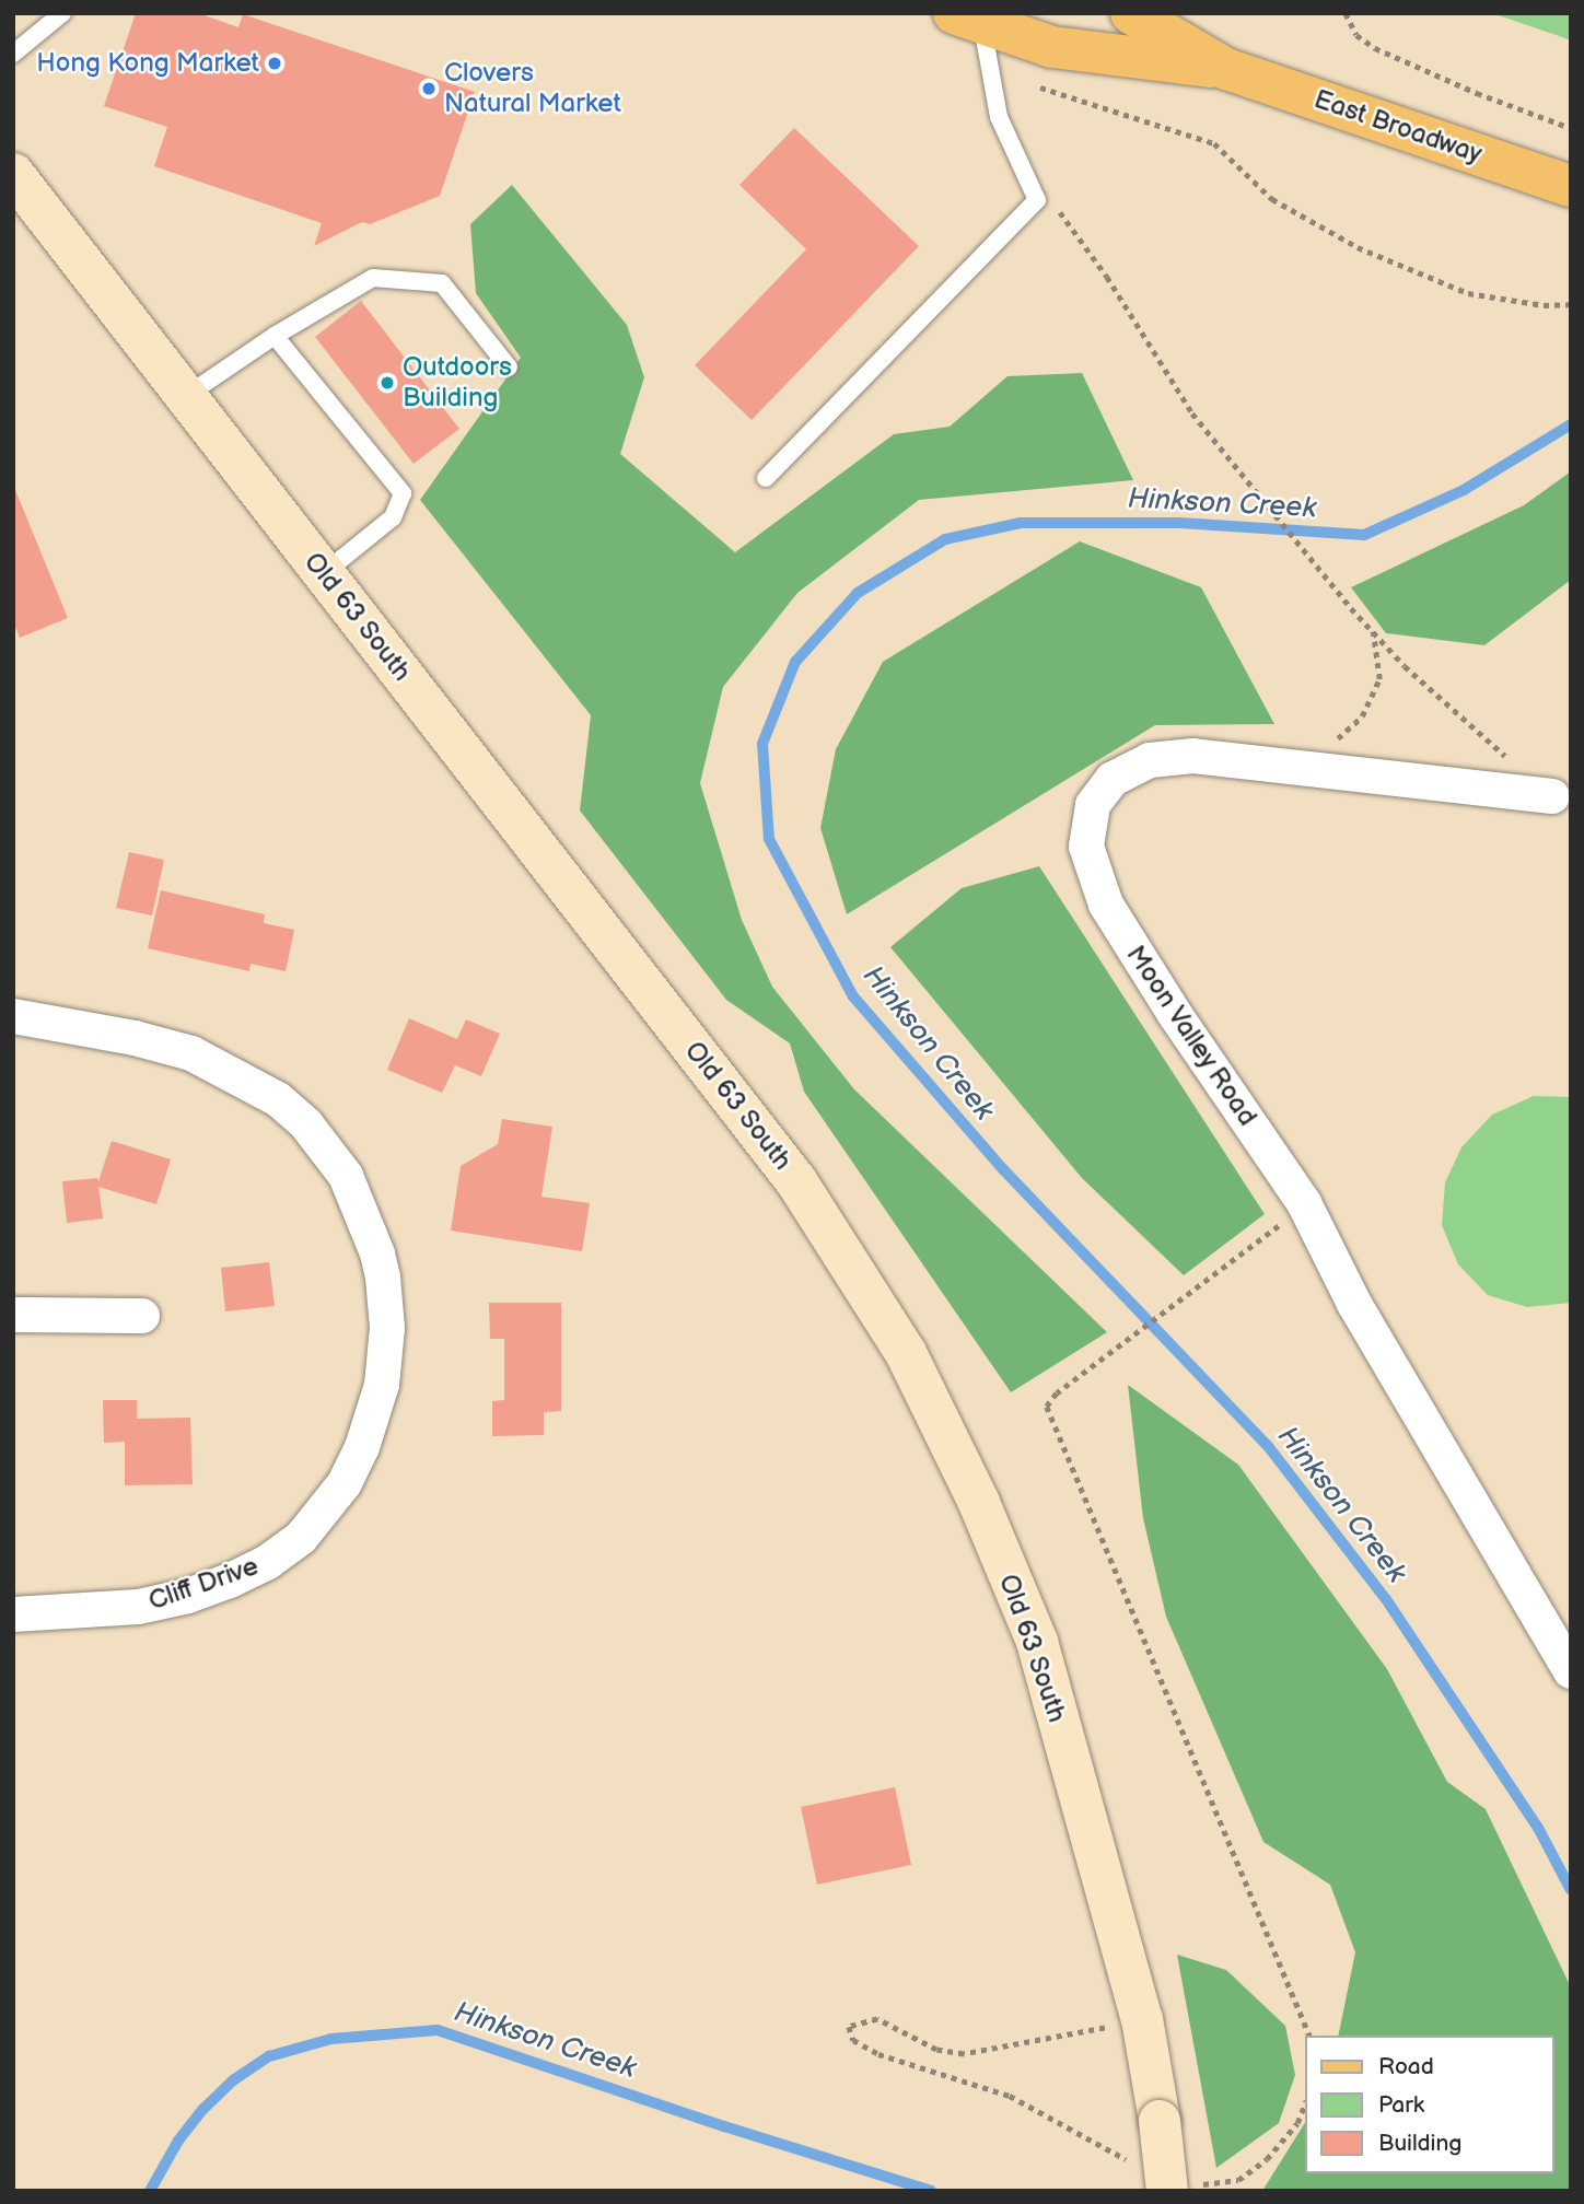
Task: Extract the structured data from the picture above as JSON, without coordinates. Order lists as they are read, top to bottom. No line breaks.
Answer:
{"streets":{"main road":["East Broadway","Old 63 South"],"street":["Moon Valley Road","Cliff Drive"]},"water":["Hinkson Creek"],"places":["Hong Kong Market","Clovers Natural Market","Outdoors Building"],"legend":["Road","Park","Building"]}
